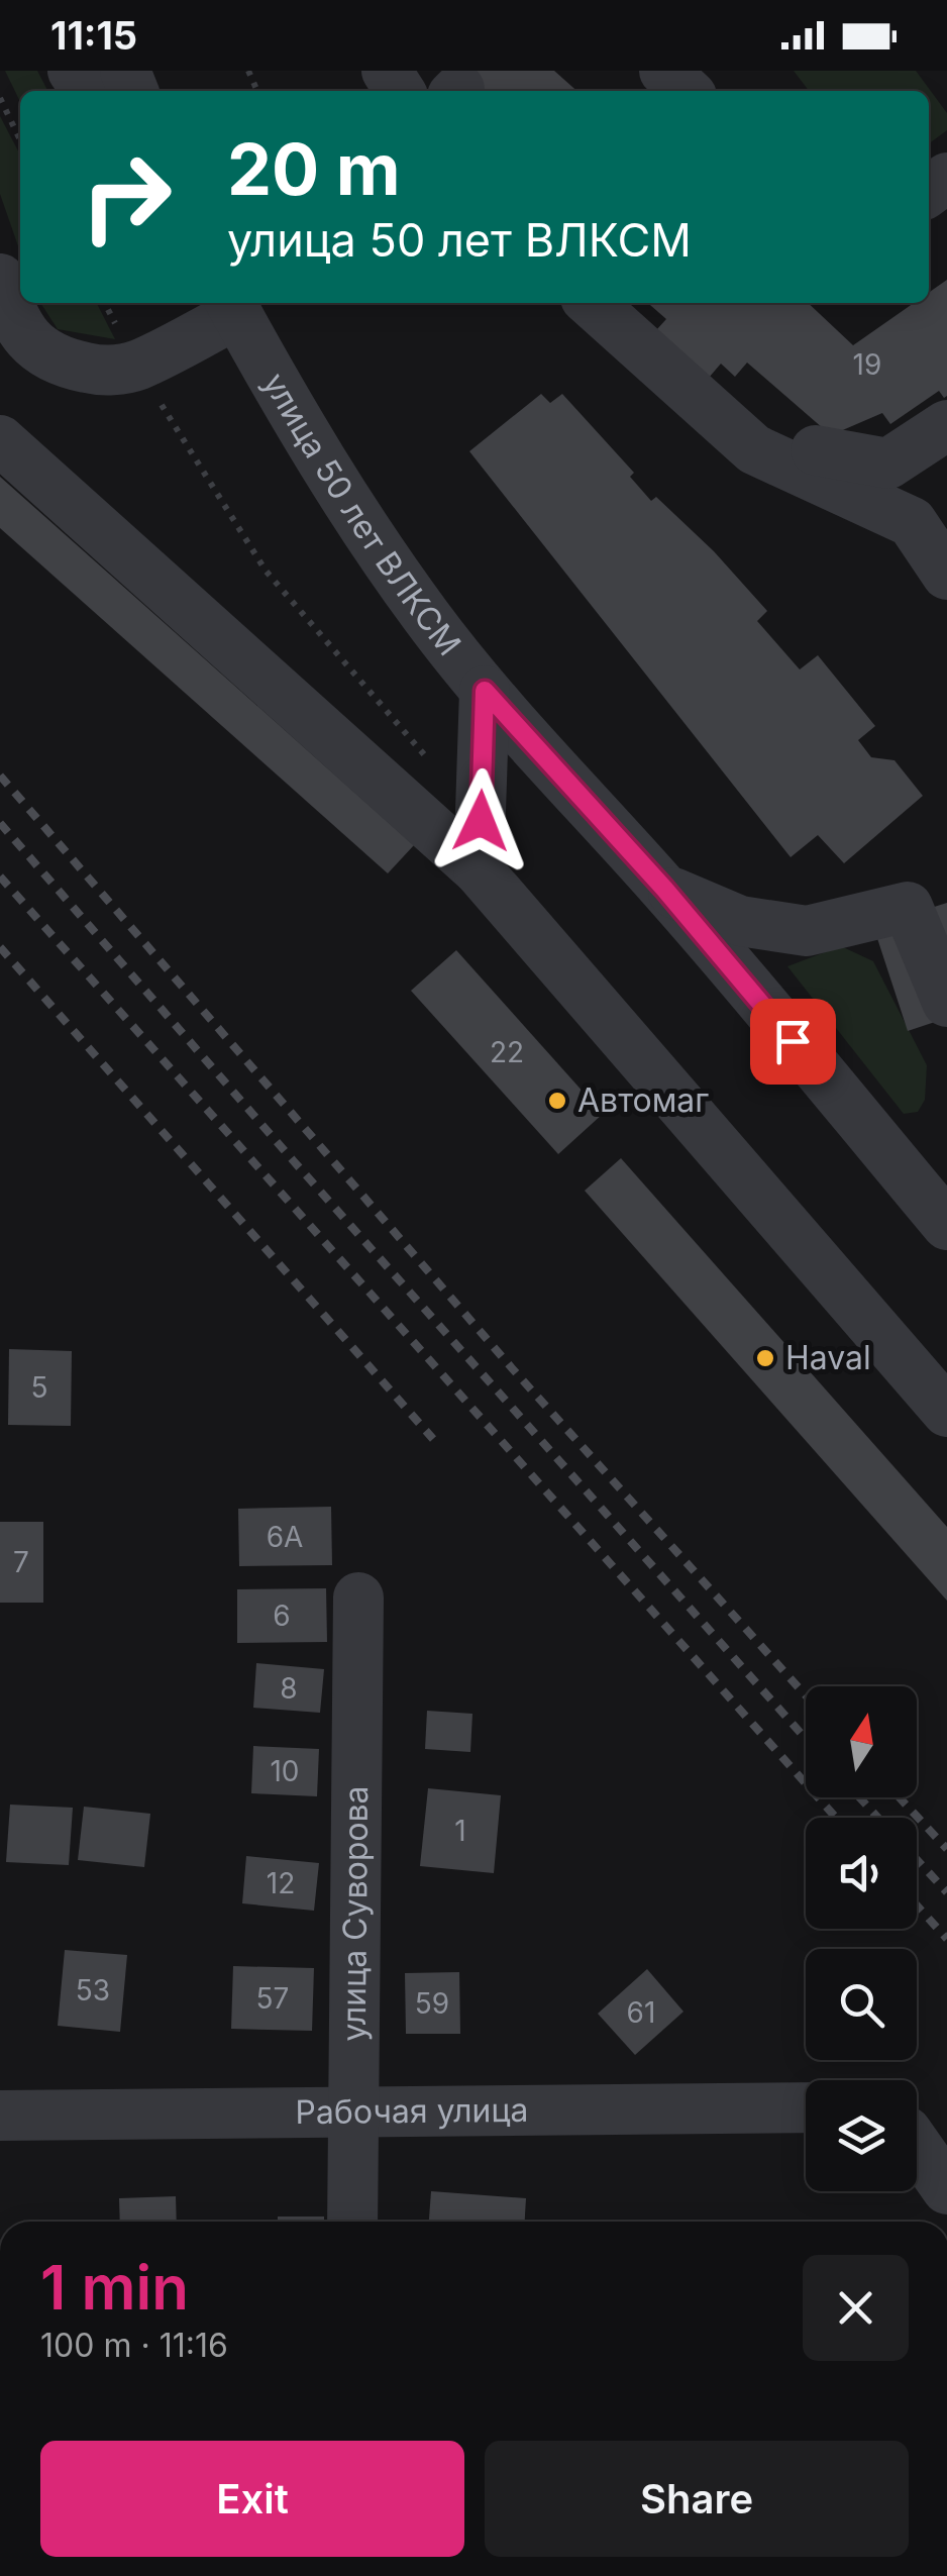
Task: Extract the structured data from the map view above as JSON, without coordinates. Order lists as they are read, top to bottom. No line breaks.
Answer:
{"streets":{"street":["улица 50 лет ВЛКСМ","улица Суворова","Рабочая улица"]},"crossings":[["улица Суворова","Рабочая улица"]],"places":["Автомаг","Haval"],"house_numbers":["19","22","5","6А","7","6","8","10","1","12","53","57","59","61"],"north":"top","page":{"status":"11:15","turn":["20 m","улица 50 лет ВЛКСМ"],"heading":["1 min","100 m · 11:16"],"buttons":["Exit","Share"]}}
